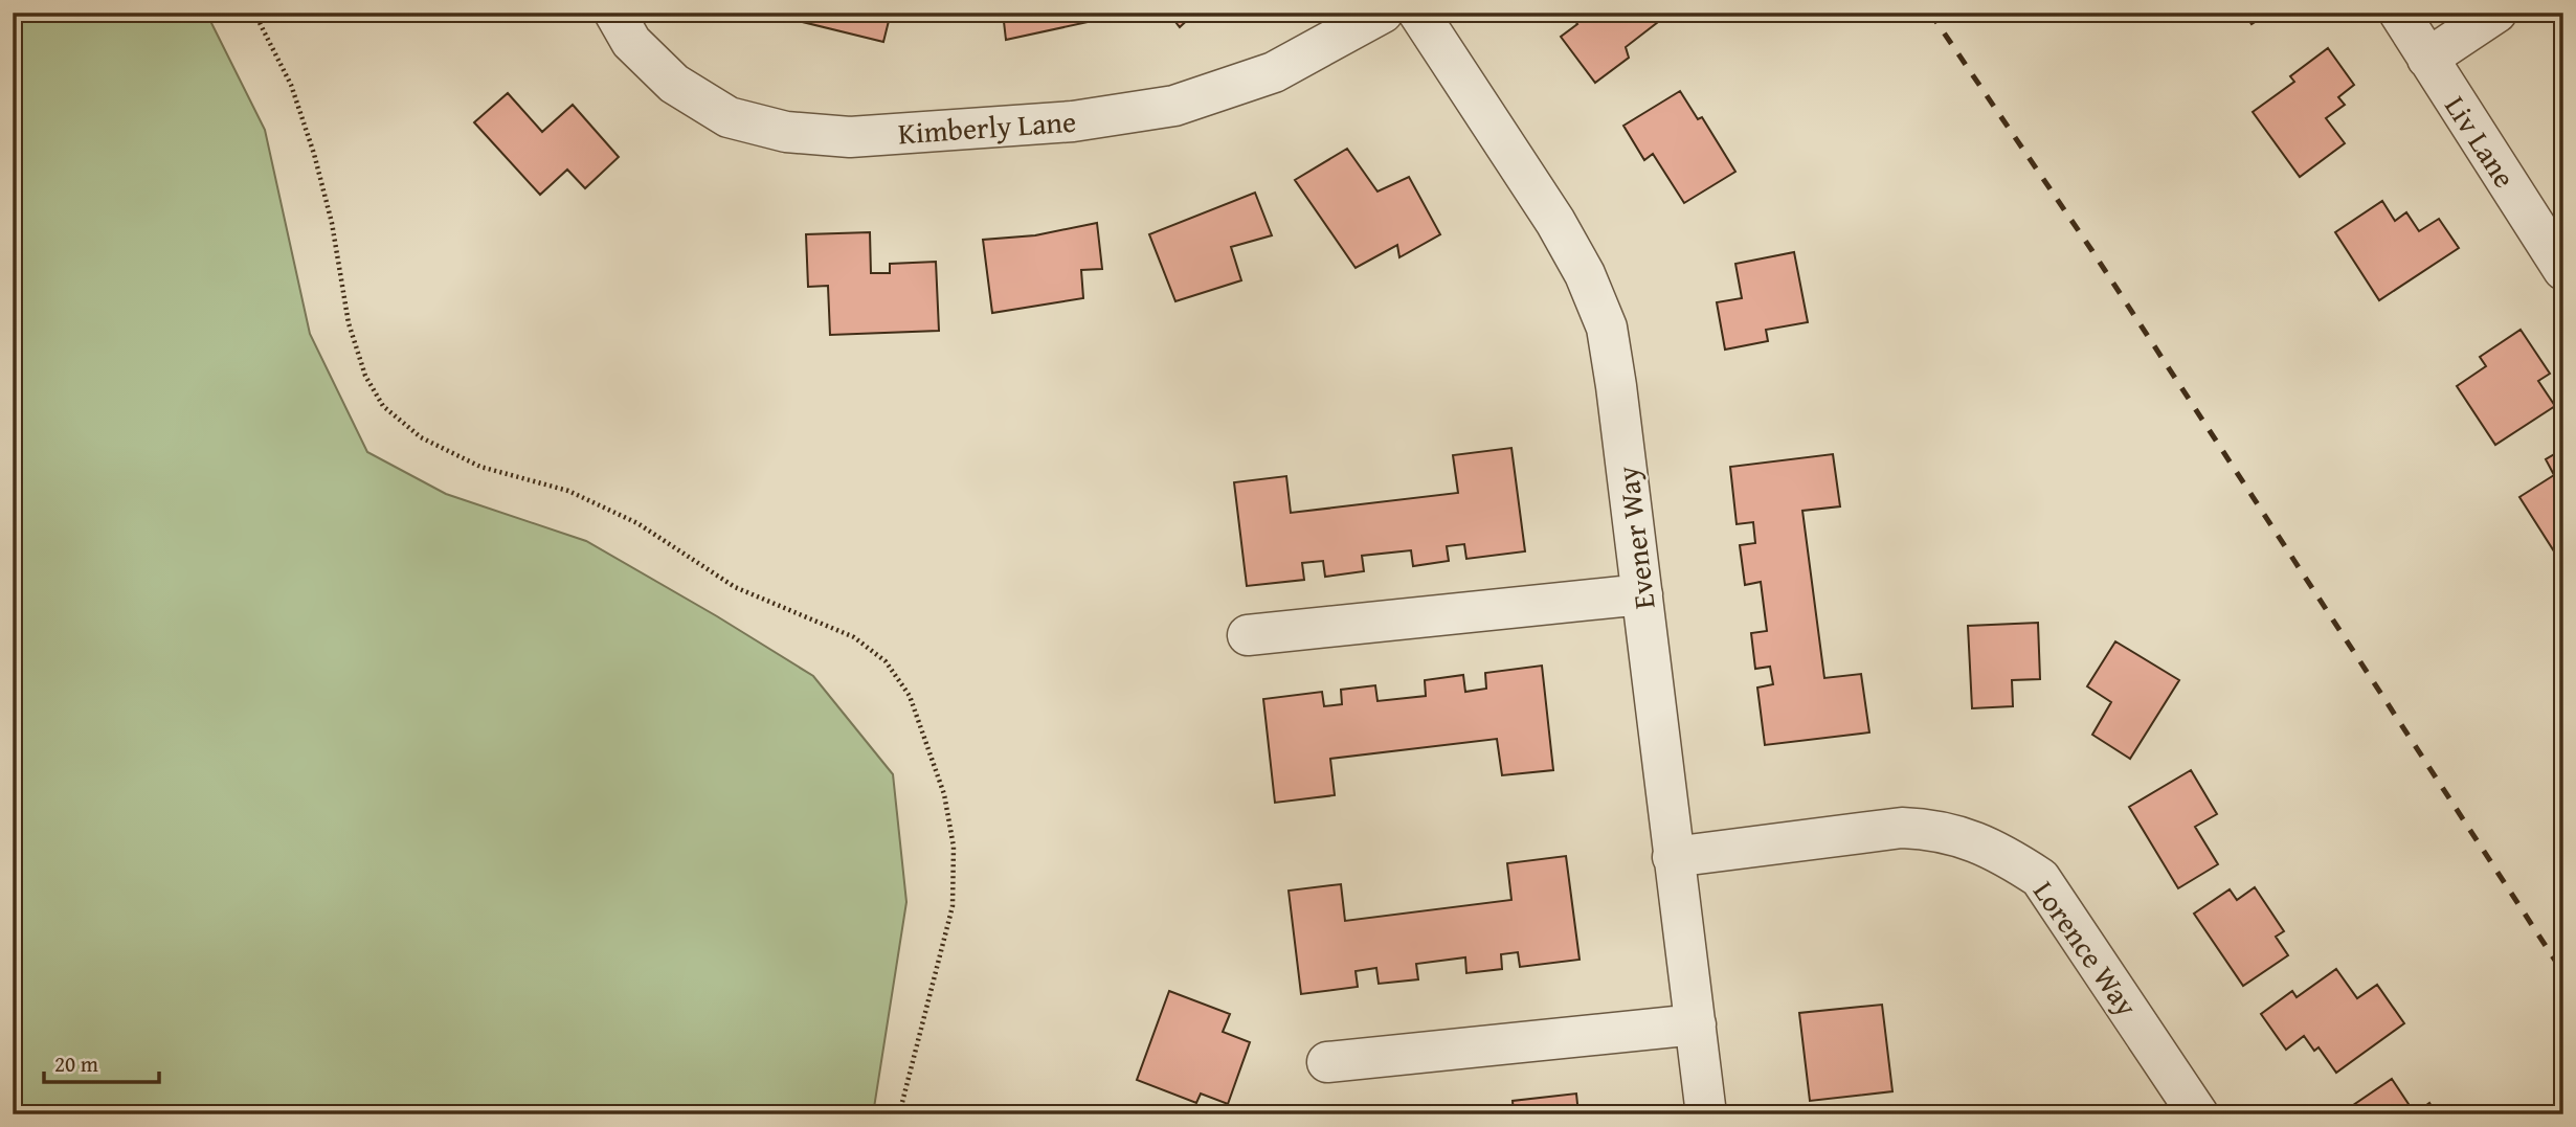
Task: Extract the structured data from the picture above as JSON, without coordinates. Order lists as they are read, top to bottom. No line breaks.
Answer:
{"streets":{"street":["Kimberly Lane","Liv Lane","Evener Way","Lorence Way"]},"crossings":[["Evener Way","Lorence Way"]],"scale_bar":"20 m"}
